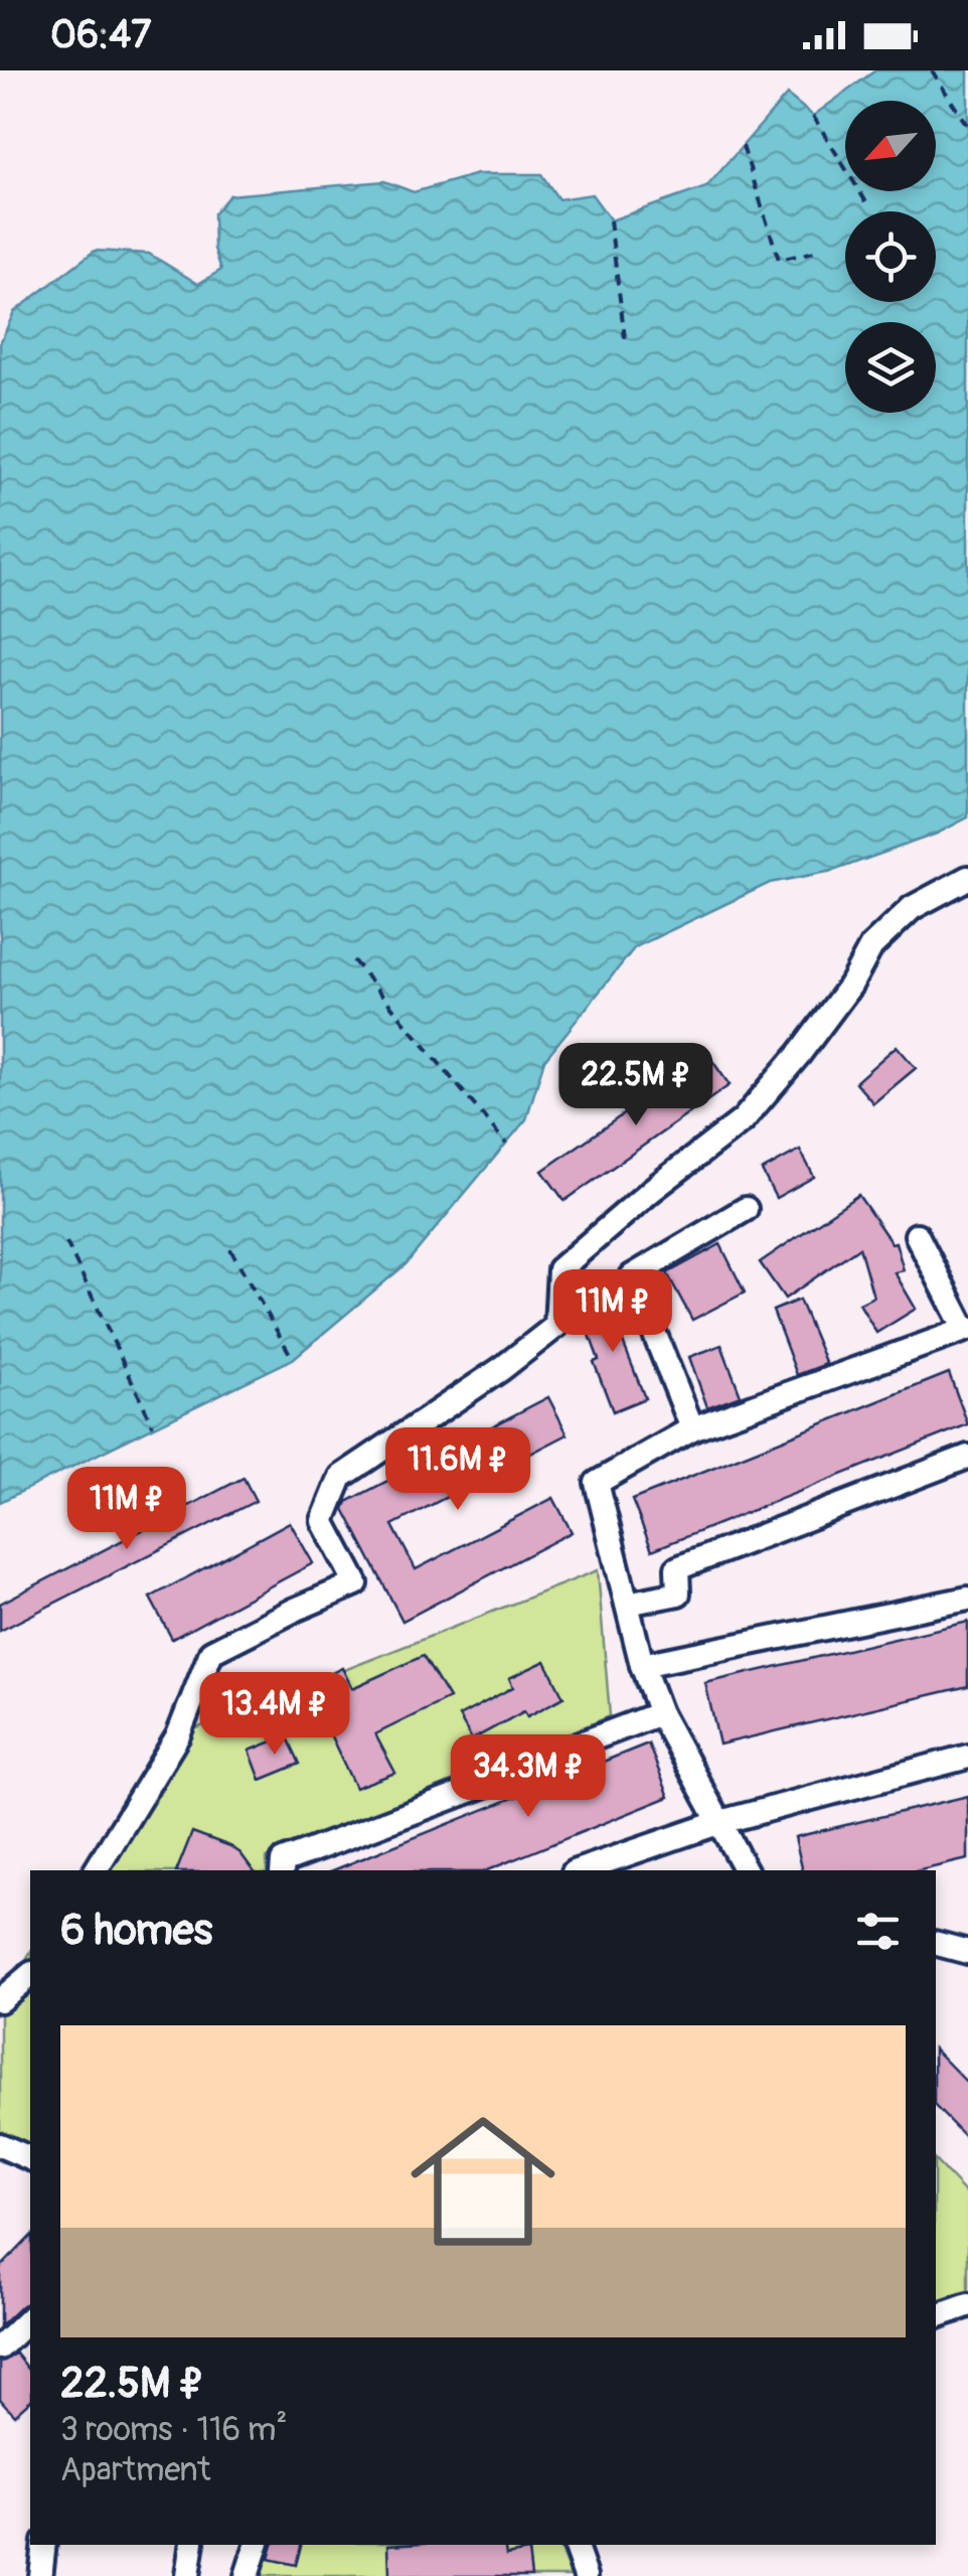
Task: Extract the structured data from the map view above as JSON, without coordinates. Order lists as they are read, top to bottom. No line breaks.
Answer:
{"north":"bottom left","page":{"status":"06:47","price":["22.5M ₽","11M ₽","11.6M ₽","11M ₽","13.4M ₽","34.3M ₽"],"heading":"6 homes","list":[{"name":"22.5M ₽","note":"3 rooms · 116 m² · Apartment"}]}}
